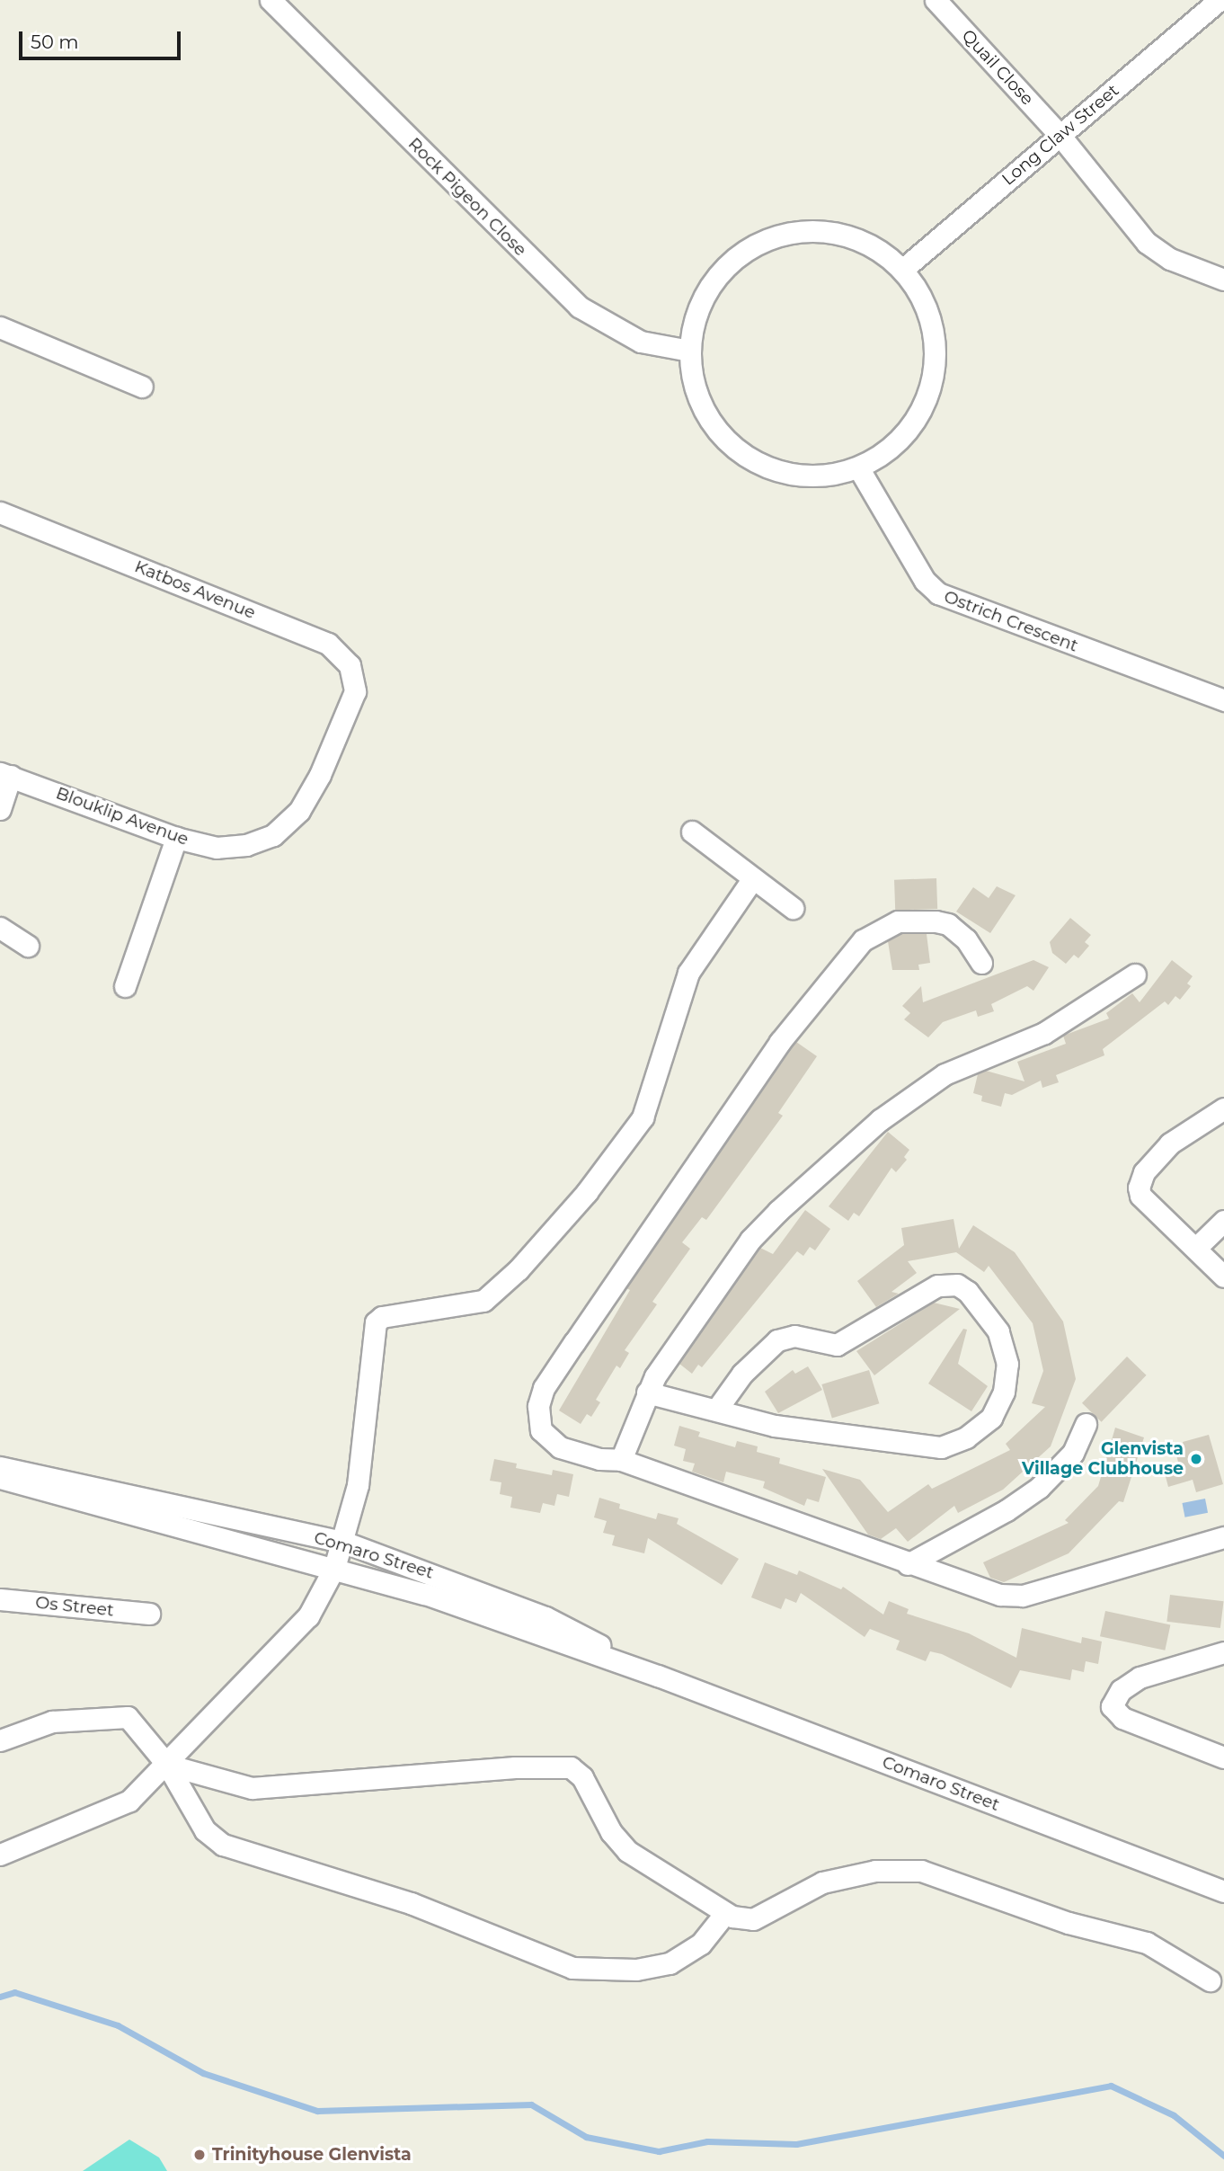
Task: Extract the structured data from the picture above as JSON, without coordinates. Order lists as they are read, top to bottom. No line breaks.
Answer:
{"streets":{"street":["Quail Close","Long Claw Street","Rock Pigeon Close","Katbos Avenue","Ostrich Crescent","Blouklip Avenue","Comaro Street","Os Street"]},"crossings":[["Quail Close","Long Claw Street"],["Katbos Avenue","Blouklip Avenue"]],"places":["Glenvista Village Clubhouse","Trinityhouse Glenvista"],"scale_bar":"50 m"}
